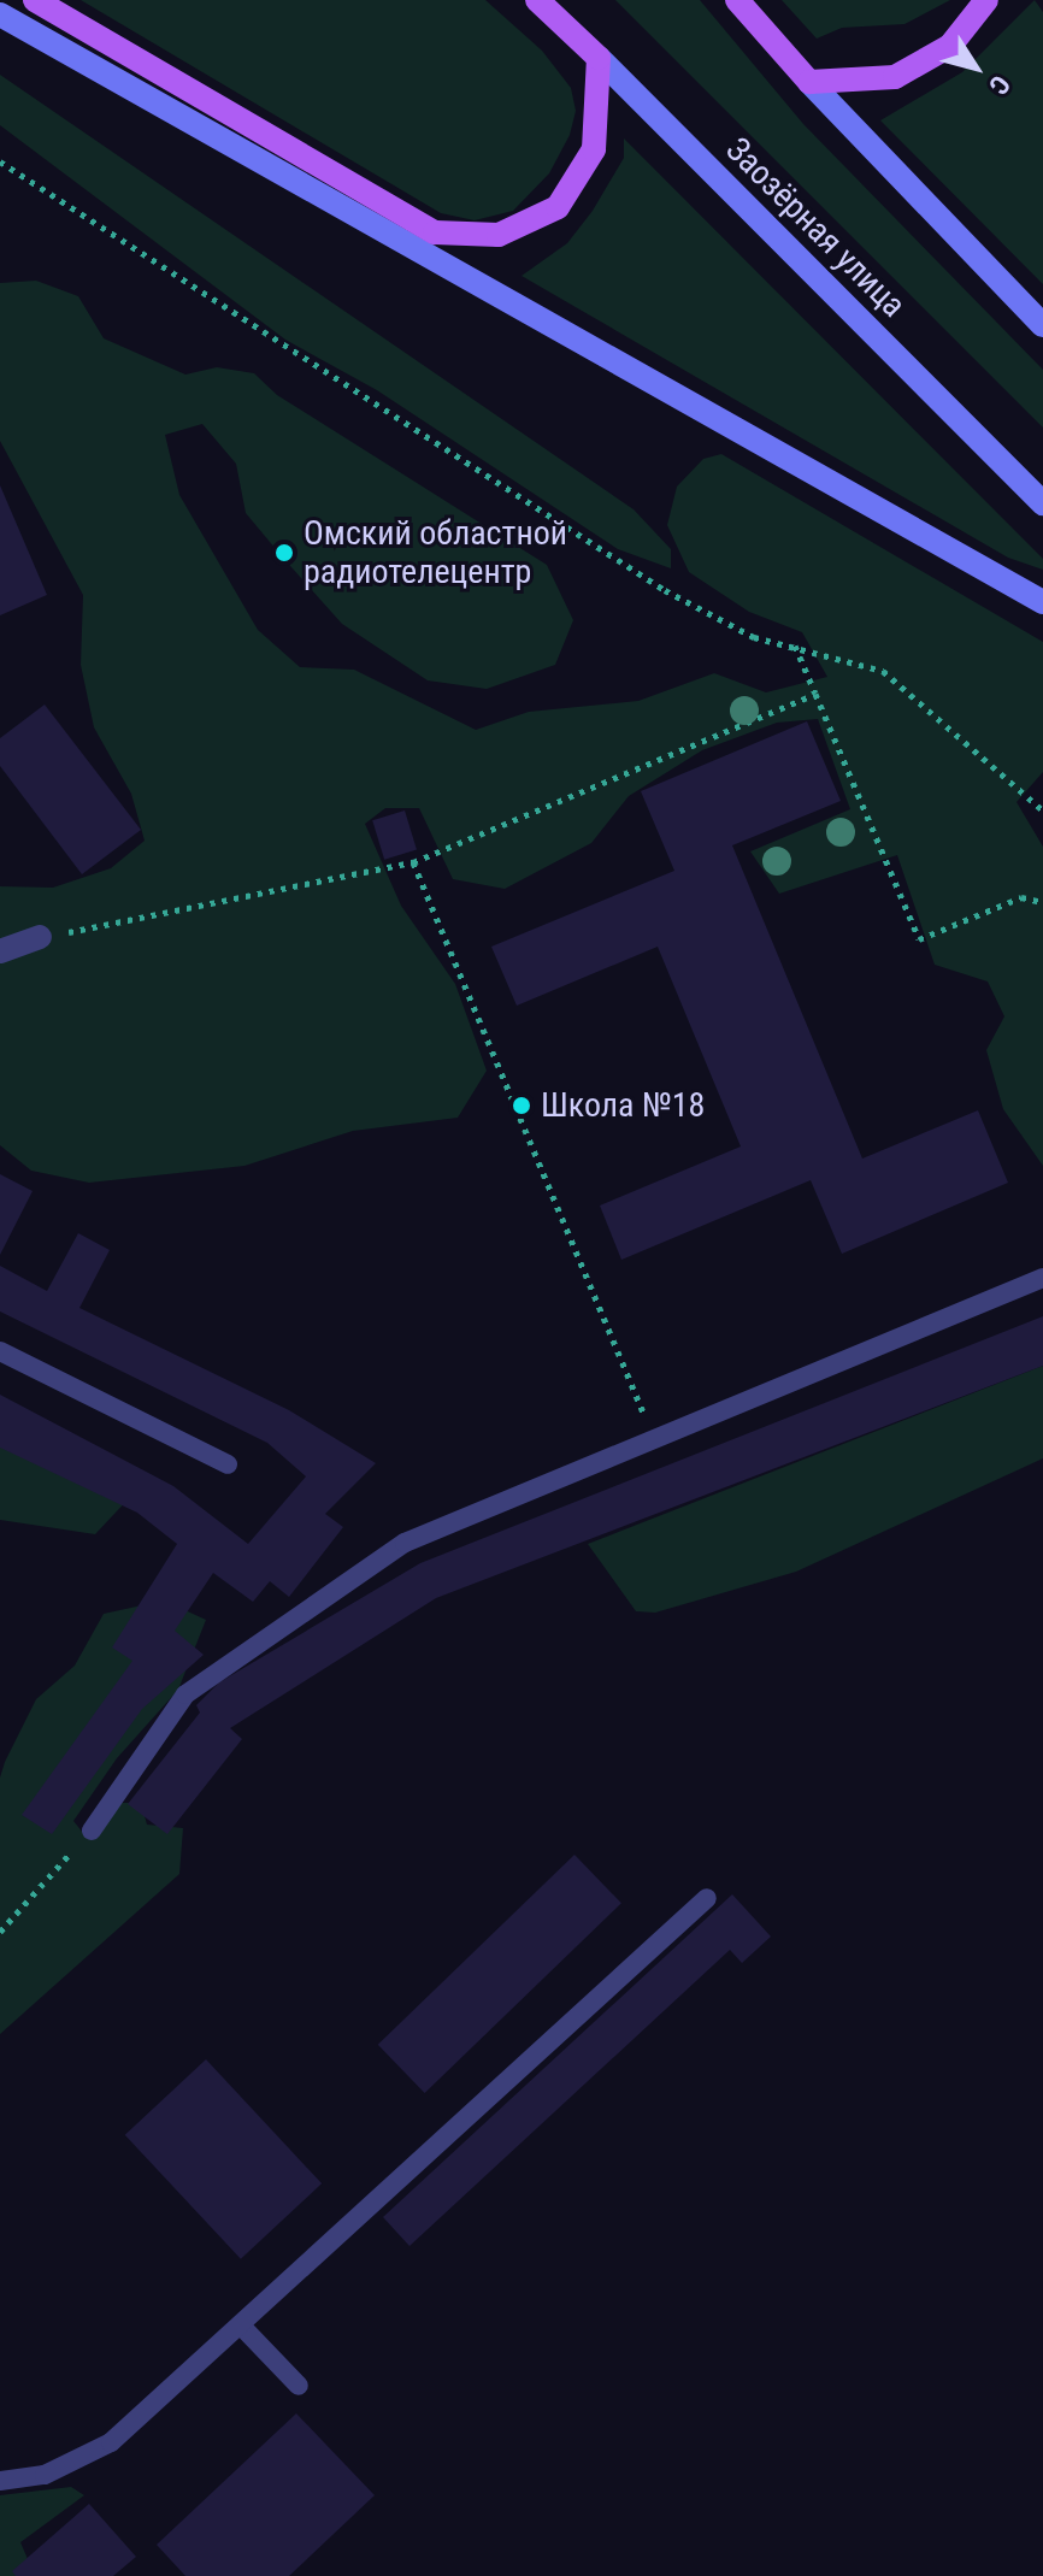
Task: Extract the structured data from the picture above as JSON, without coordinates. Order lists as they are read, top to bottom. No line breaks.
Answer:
{"streets":{"main road":["Заозёрная улица"]},"places":["Омский областной радиотелецентр","Школа №18"],"north":"bottom right"}
